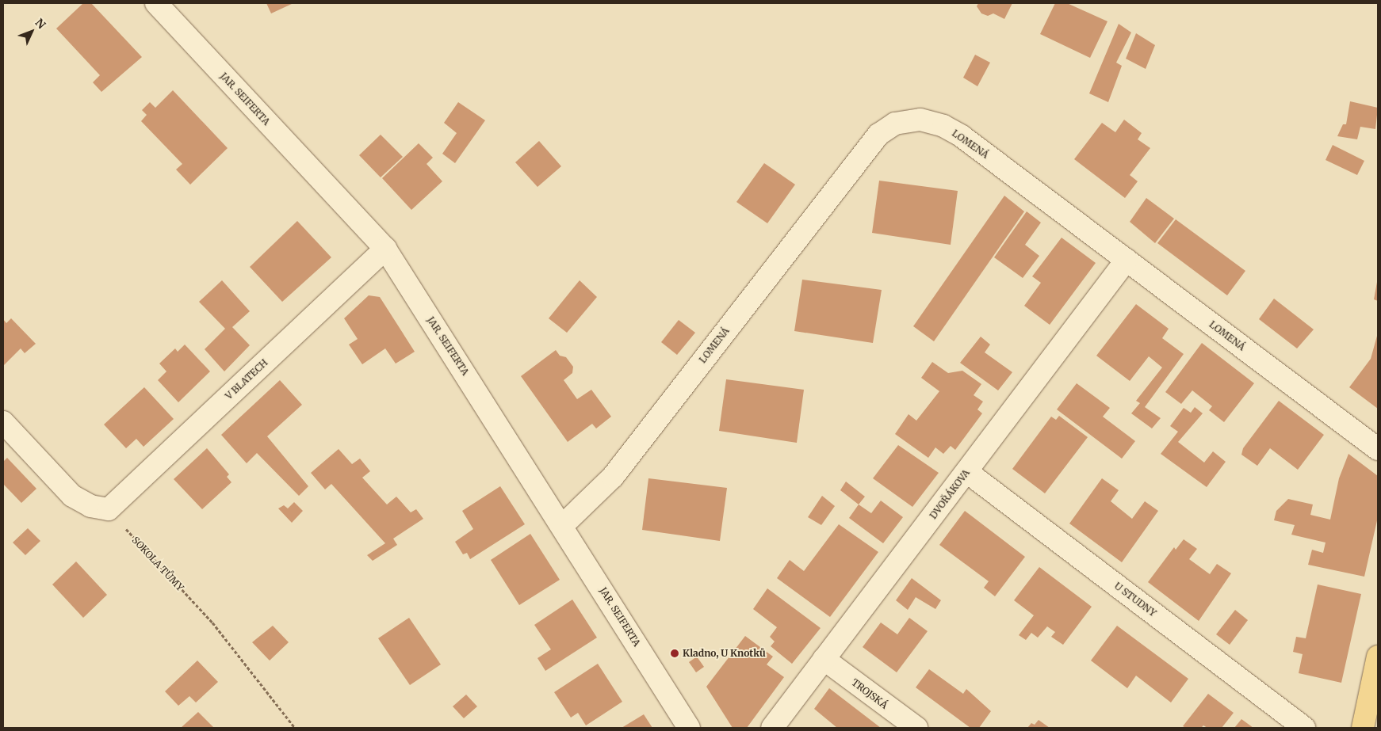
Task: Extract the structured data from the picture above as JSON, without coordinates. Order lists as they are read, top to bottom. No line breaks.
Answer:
{"streets":{"street":["JAR. SEIFERTA","LOMENÁ","V BLATECH","DVOŘÁKOVA","U STUDNY","TROJSKÁ"],"path":["SOKOLA TŮMY"]},"crossings":[["JAR. SEIFERTA","LOMENÁ"],["JAR. SEIFERTA","V BLATECH"],["LOMENÁ","DVOŘÁKOVA"],["V BLATECH","SOKOLA TŮMY"],["DVOŘÁKOVA","U STUDNY"],["DVOŘÁKOVA","TROJSKÁ"]],"places":["Kladno, U Knotků"],"north":"top right"}
